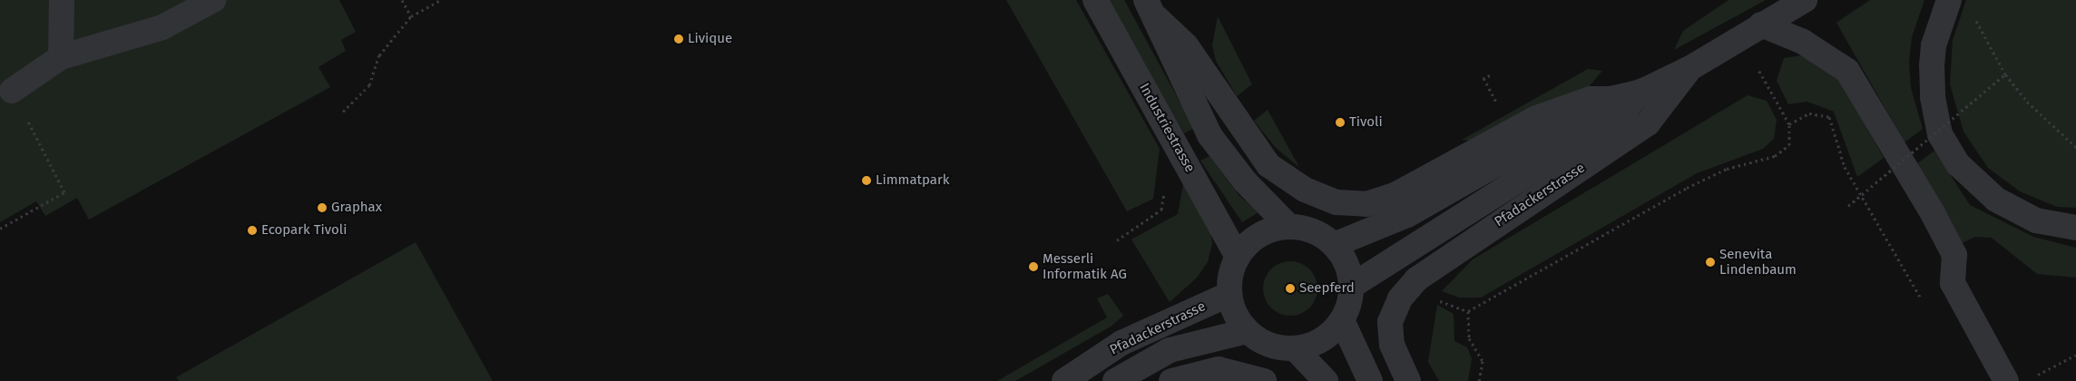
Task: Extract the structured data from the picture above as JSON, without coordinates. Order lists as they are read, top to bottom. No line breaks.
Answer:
{"streets":{"street":["Industriestrasse","Pfadackerstrasse"]},"crossings":[["Industriestrasse","Pfadackerstrasse"]],"places":["Livique","Tivoli","Limmatpark","Graphax","Ecopark Tivoli","Senevita Lindenbaum","Messerli Informatik AG","Seepferd"]}
